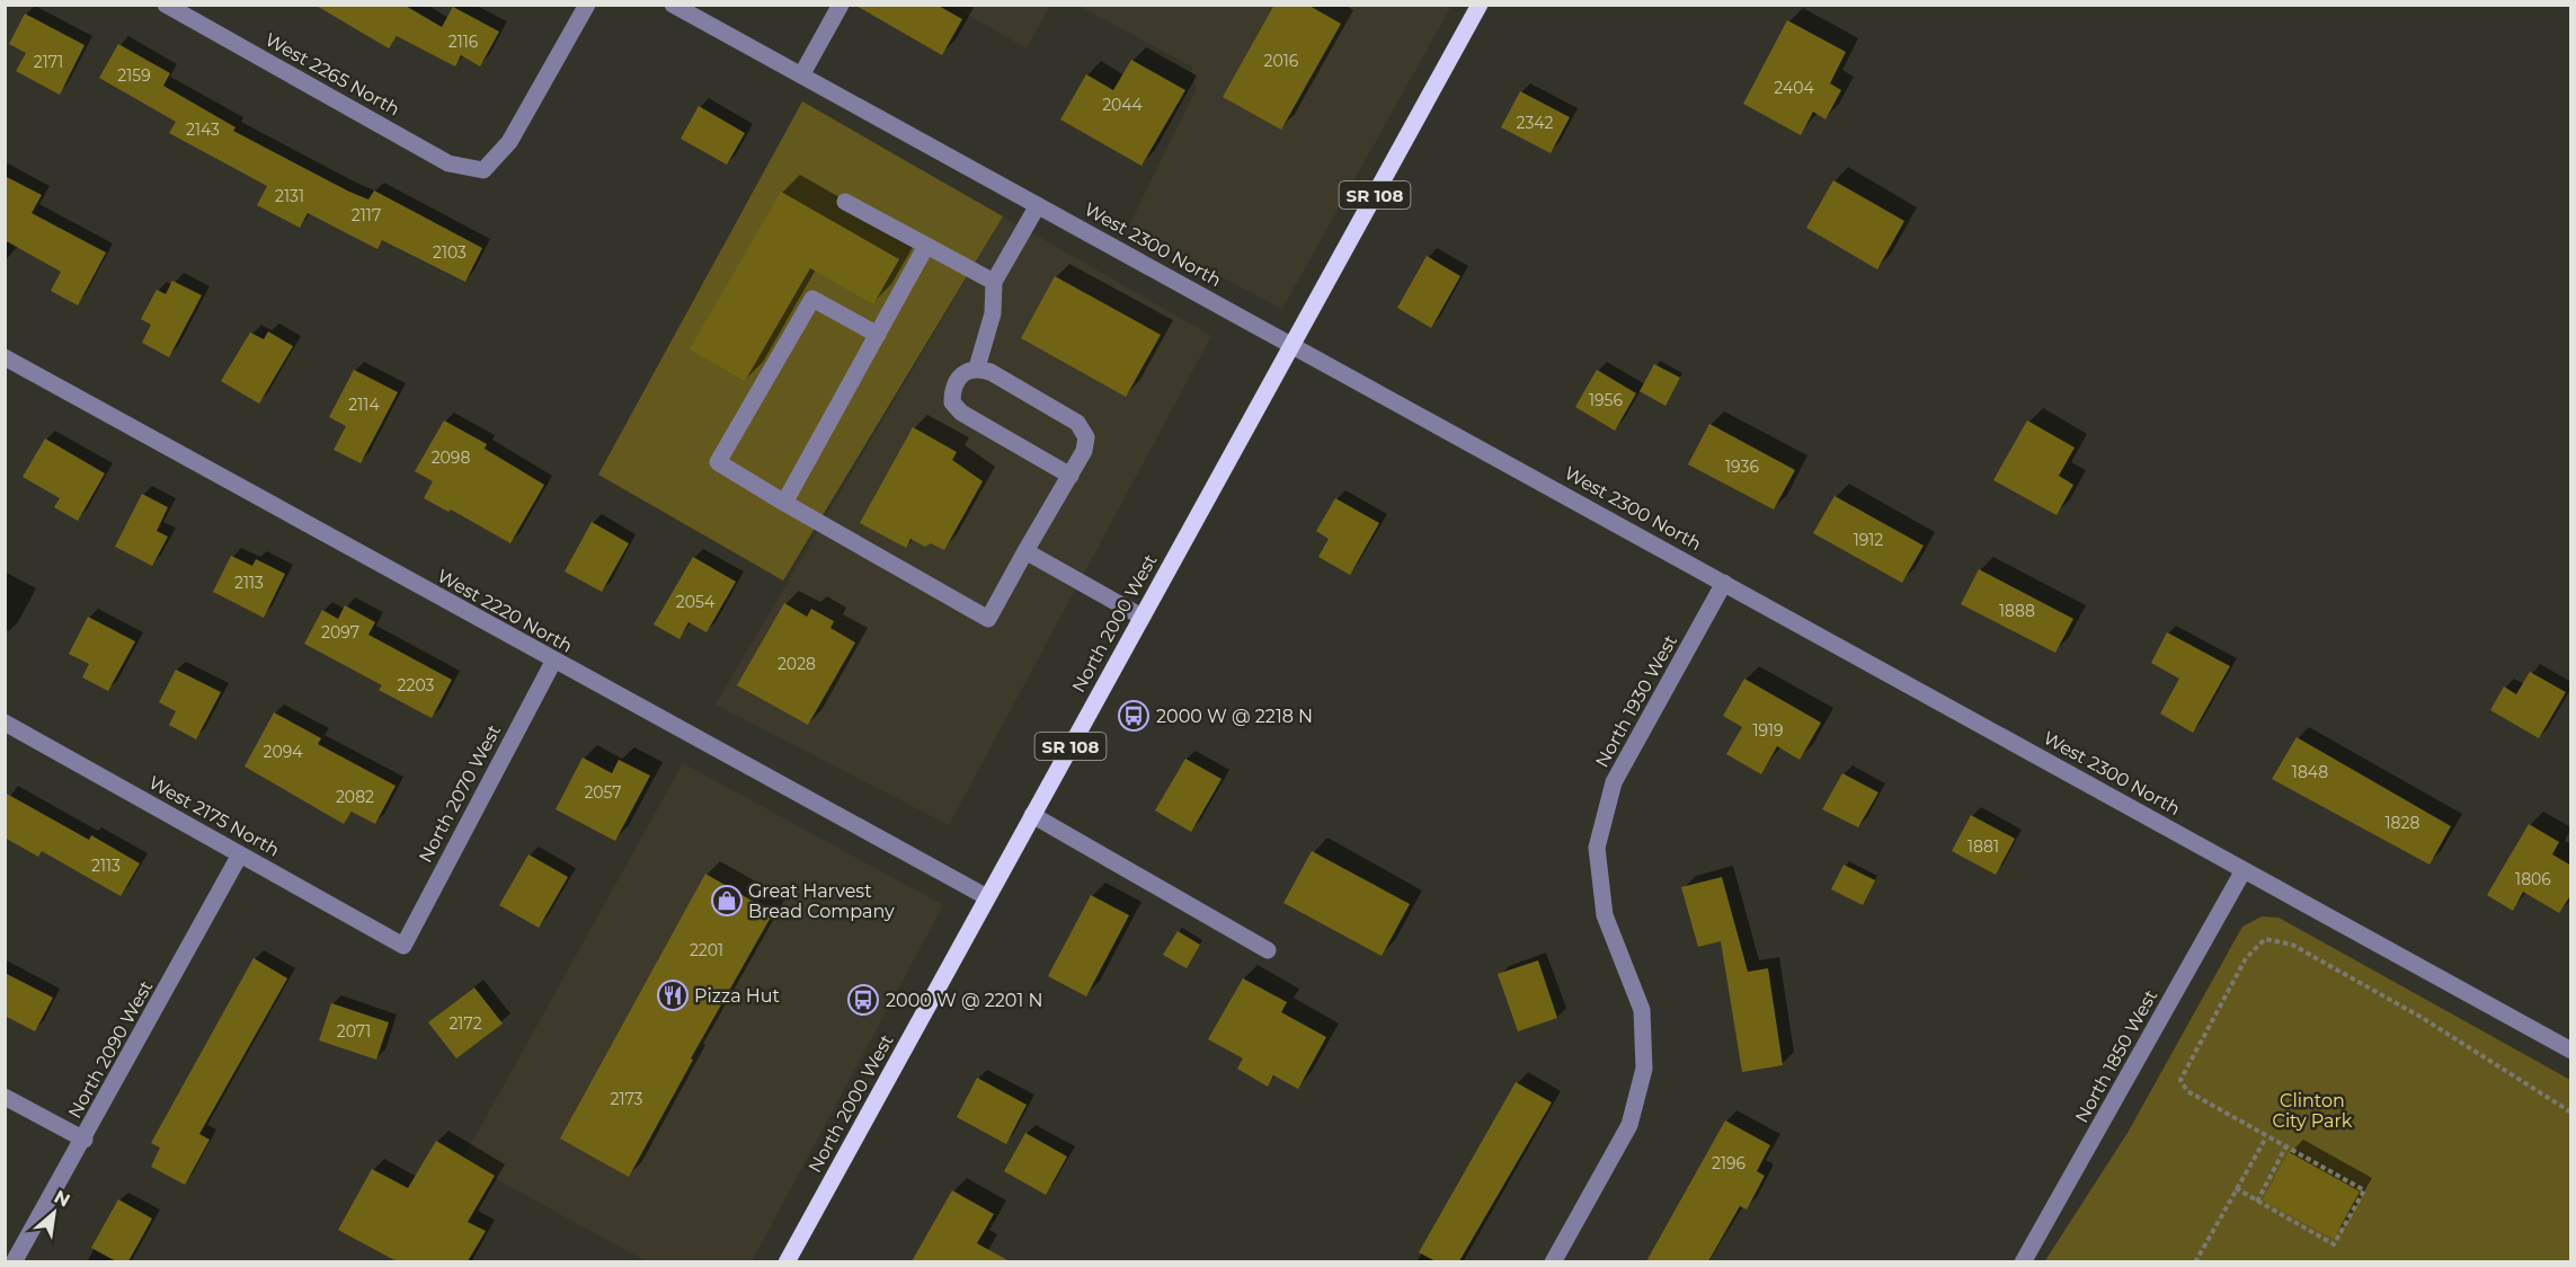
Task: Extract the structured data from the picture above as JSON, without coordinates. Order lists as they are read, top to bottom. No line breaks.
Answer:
{"streets":{"main road":["SR 108","North 2000 West"],"street":["West 2265 North","West 2300 North","West 2220 North","North 1930 West","North 2070 West","West 2175 North","North 2090 West","North 1850 West"]},"crossings":[["West 2300 North","North 2000 West"],["West 2300 North","North 1930 West"],["West 2300 North","North 1850 West"],["West 2220 North","North 2000 West"],["West 2220 North","North 2070 West"],["North 2070 West","West 2175 North"],["West 2175 North","North 2090 West"]],"parks":["Clinton City Park"],"places":{"bus stop":["2000 W @ 2218 N","2000 W @ 2201 N"],"shop":["Great Harvest Bread Company"],"restaurant":["Pizza Hut"]},"house_numbers":["2116","2016","2171","2159","2404","2044","2342","2143","2131","2117","2103","1956","2114","2098","1936","1912","2113","2054","1888","2097","2028","2203","1919","2094","1848","2057","2082","1828","1881","2113","1806","2201","2172","2071","2173","2196"],"north":"top right"}
